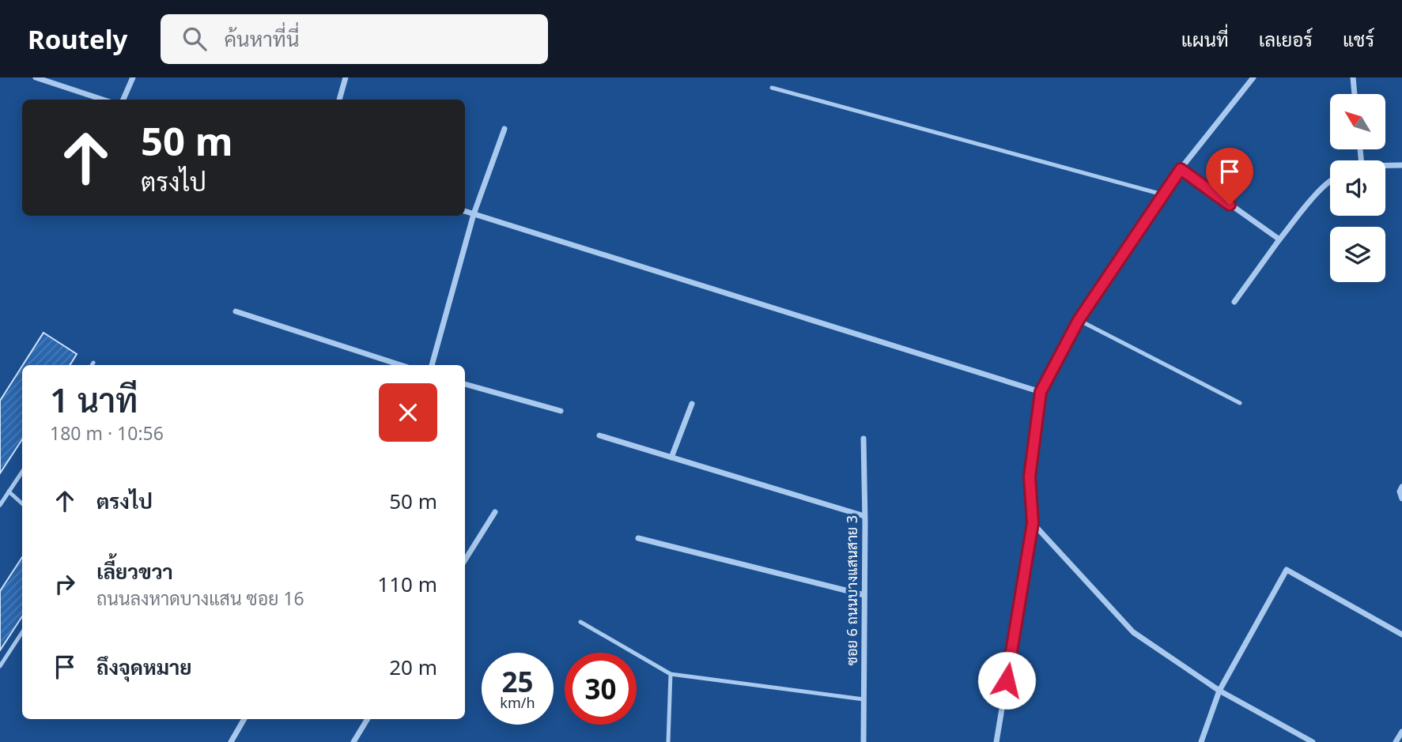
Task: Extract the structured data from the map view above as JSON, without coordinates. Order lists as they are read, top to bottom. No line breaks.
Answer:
{"streets":{"street":["ซอย 6 ถนนบางแสนสาย 3"]},"north":"top left","page":{"header":"Routely","search":"ค้นหาที่นี่","nav":["แผนที่","เลเยอร์","แชร์"],"turn":["50 m","ตรงไป"],"heading":["1 นาที","180 m · 10:56"],"list":[{"name":"ตรงไป","value":"50 m"},{"name":"เลี้ยวขวา","note":"ถนนลงหาดบางแสน ซอย 16","value":"110 m"},{"name":"ถึงจุดหมาย","value":"20 m"}],"speed":"25 km/h","limit":"30"}}
